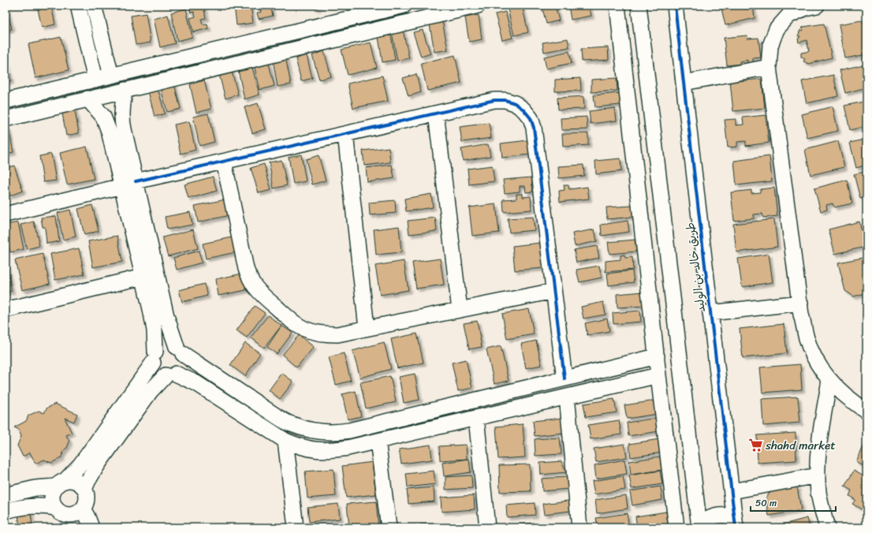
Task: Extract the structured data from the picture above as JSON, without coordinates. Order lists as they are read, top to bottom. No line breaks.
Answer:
{"streets":{"street":["طريق خالد بن الوليد"]},"places":{"supermarket":["shahd market"]},"scale_bar":"50 m"}
